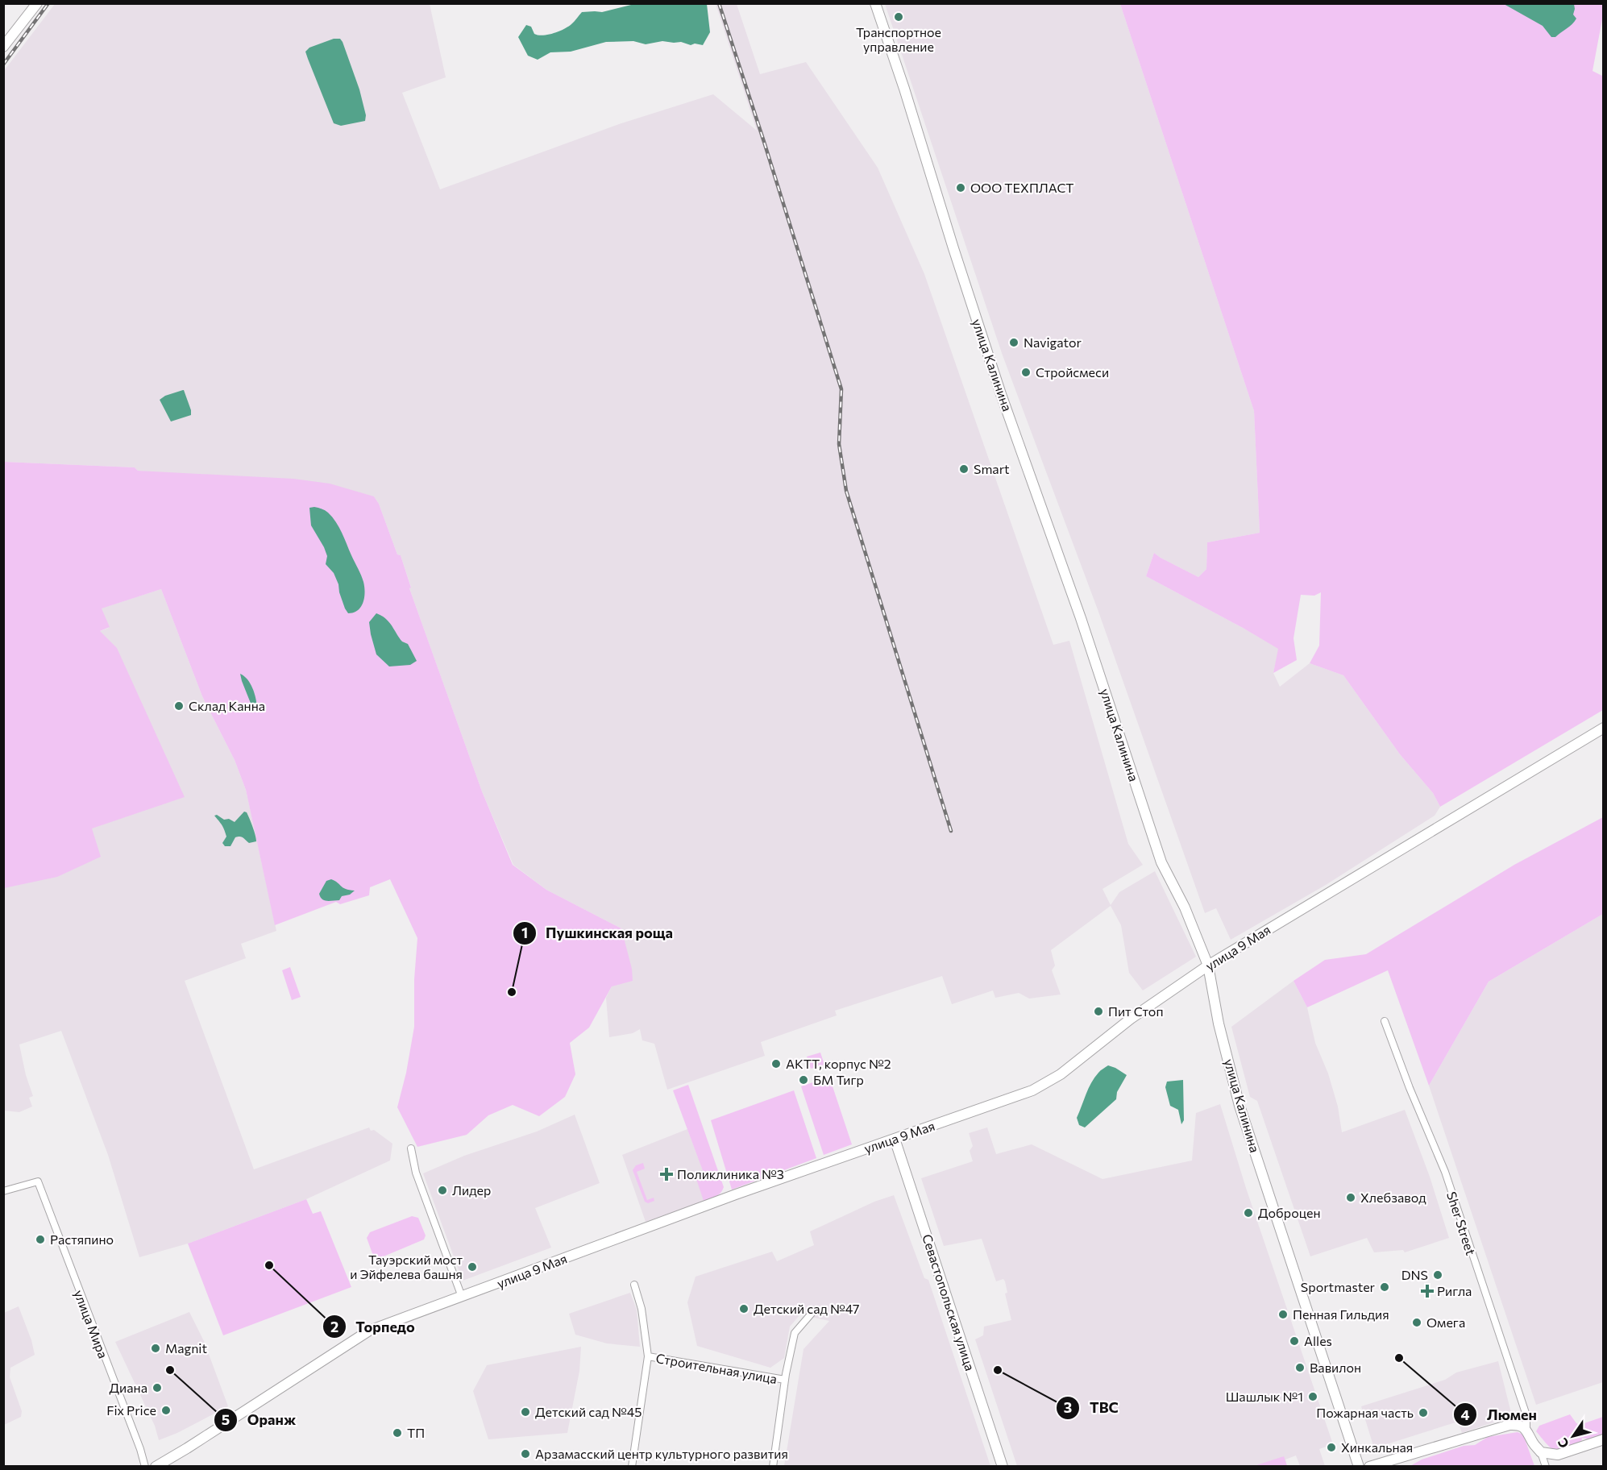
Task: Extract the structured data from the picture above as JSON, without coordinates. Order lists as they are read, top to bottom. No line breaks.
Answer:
{"streets":{"street":["улица Калинина","улица 9 Мая","Sher Street","Севастопольская улица","улица Мира","Строительная улица"]},"crossings":[["улица Калинина","улица 9 Мая"],["улица 9 Мая","Севастопольская улица"]],"places":{"other":["Транспортное управление","ООО ТЕХПЛАСТ","Navigator","Стройсмеси","Smart","Склад Канна","Пушкинская роща","Пит Стоп","АКТТ, корпус №2","БМ Тигр","Лидер","Хлебзавод","Доброцен","Растяпино","Торпедо","Тауэрский мост и Эйфелева башня","DNS","Sportmaster","Детский сад №47","Пенная Гильдия","Омега","Alles","Magnit","Люмен","Вавилон","Оранж","ТВС","Диана","Шашлык №1","Fix Price","Детский сад №45","Пожарная часть","ТП","Хинкальная","Арзамасский центр культурного развития"],"health":["Поликлиника №3","Ригла"]},"north":"bottom left"}
